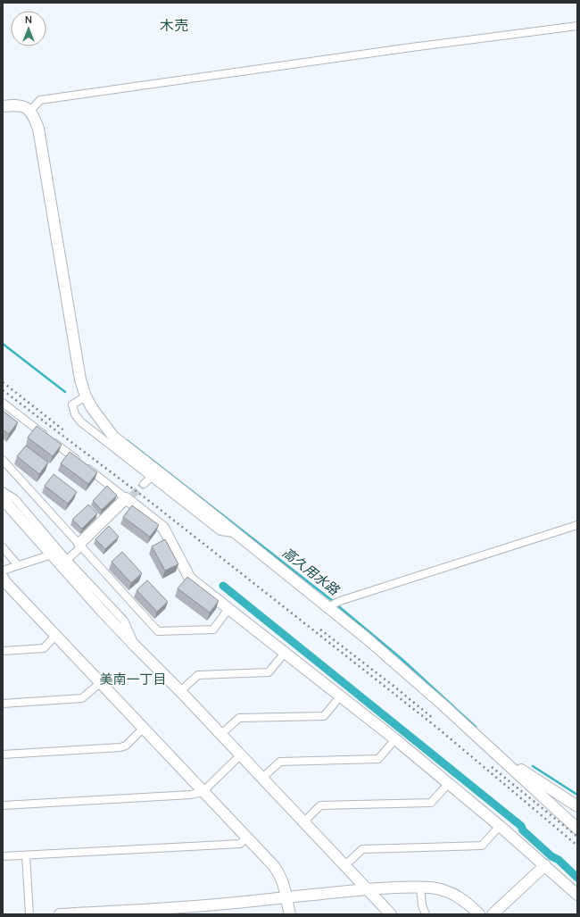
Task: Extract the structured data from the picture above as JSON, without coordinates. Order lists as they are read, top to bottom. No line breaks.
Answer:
{"districts":["木売","美南一丁目"],"water":["高久用水路"],"north":"top"}
